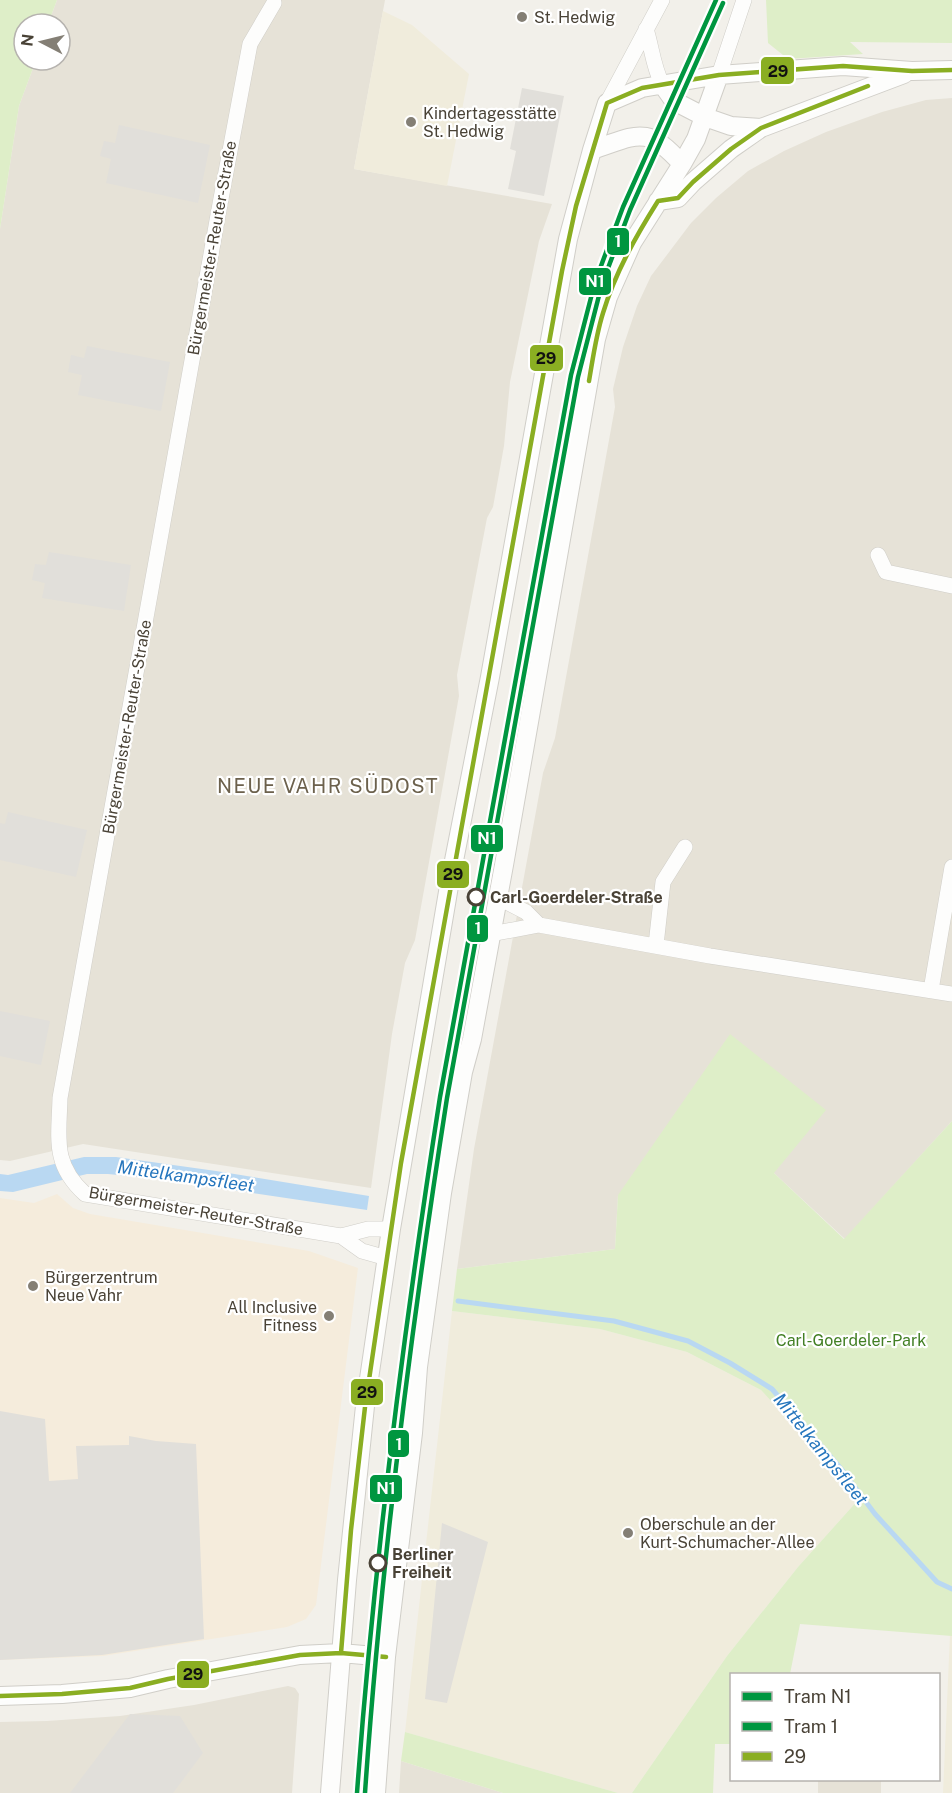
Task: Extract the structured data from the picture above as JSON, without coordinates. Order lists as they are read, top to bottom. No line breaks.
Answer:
{"streets":{"street":["Bürgermeister-Reuter-Straße"]},"districts":["NEUE VAHR SÜDOST"],"water":["Mittelkampsfleet"],"parks":["Carl-Goerdeler-Park"],"places":["St. Hedwig","Kindertagesstätte St. Hedwig","Carl-Goerdeler-Straße","Bürgerzentrum Neue Vahr","All Inclusive Fitness","Oberschule an der Kurt-Schumacher-Allee","Berliner Freiheit"],"lines":["tram line N1","tram line 1","transit line 29"],"legend":["Tram N1","Tram 1","29"],"north":"left"}
